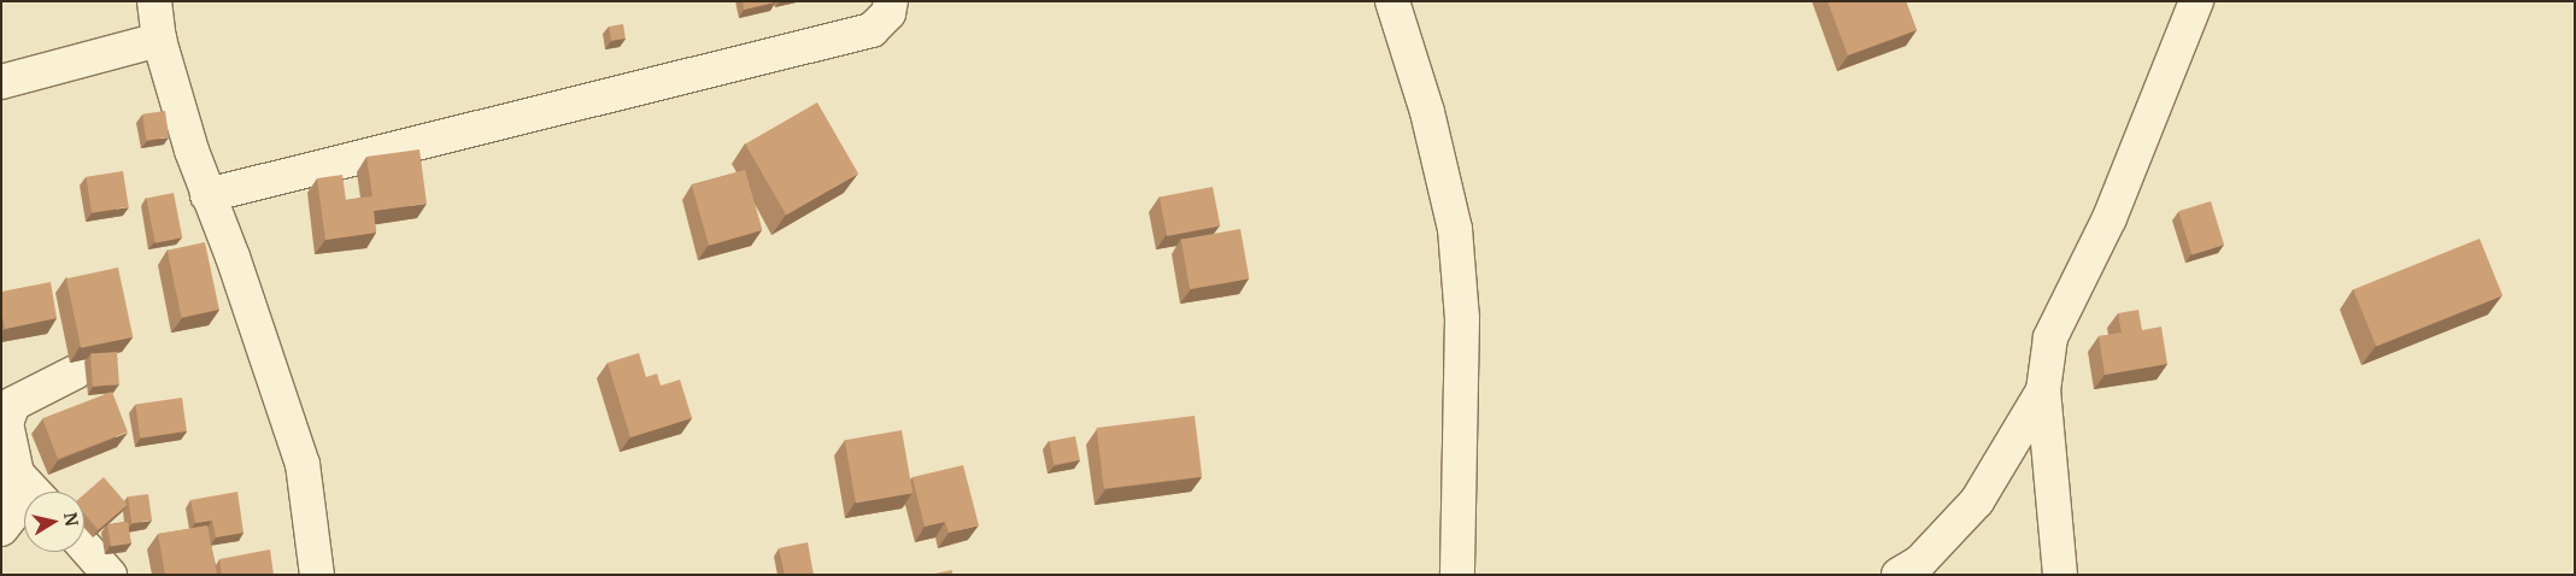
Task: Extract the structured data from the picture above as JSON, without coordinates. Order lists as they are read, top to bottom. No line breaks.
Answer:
{"north":"right"}
